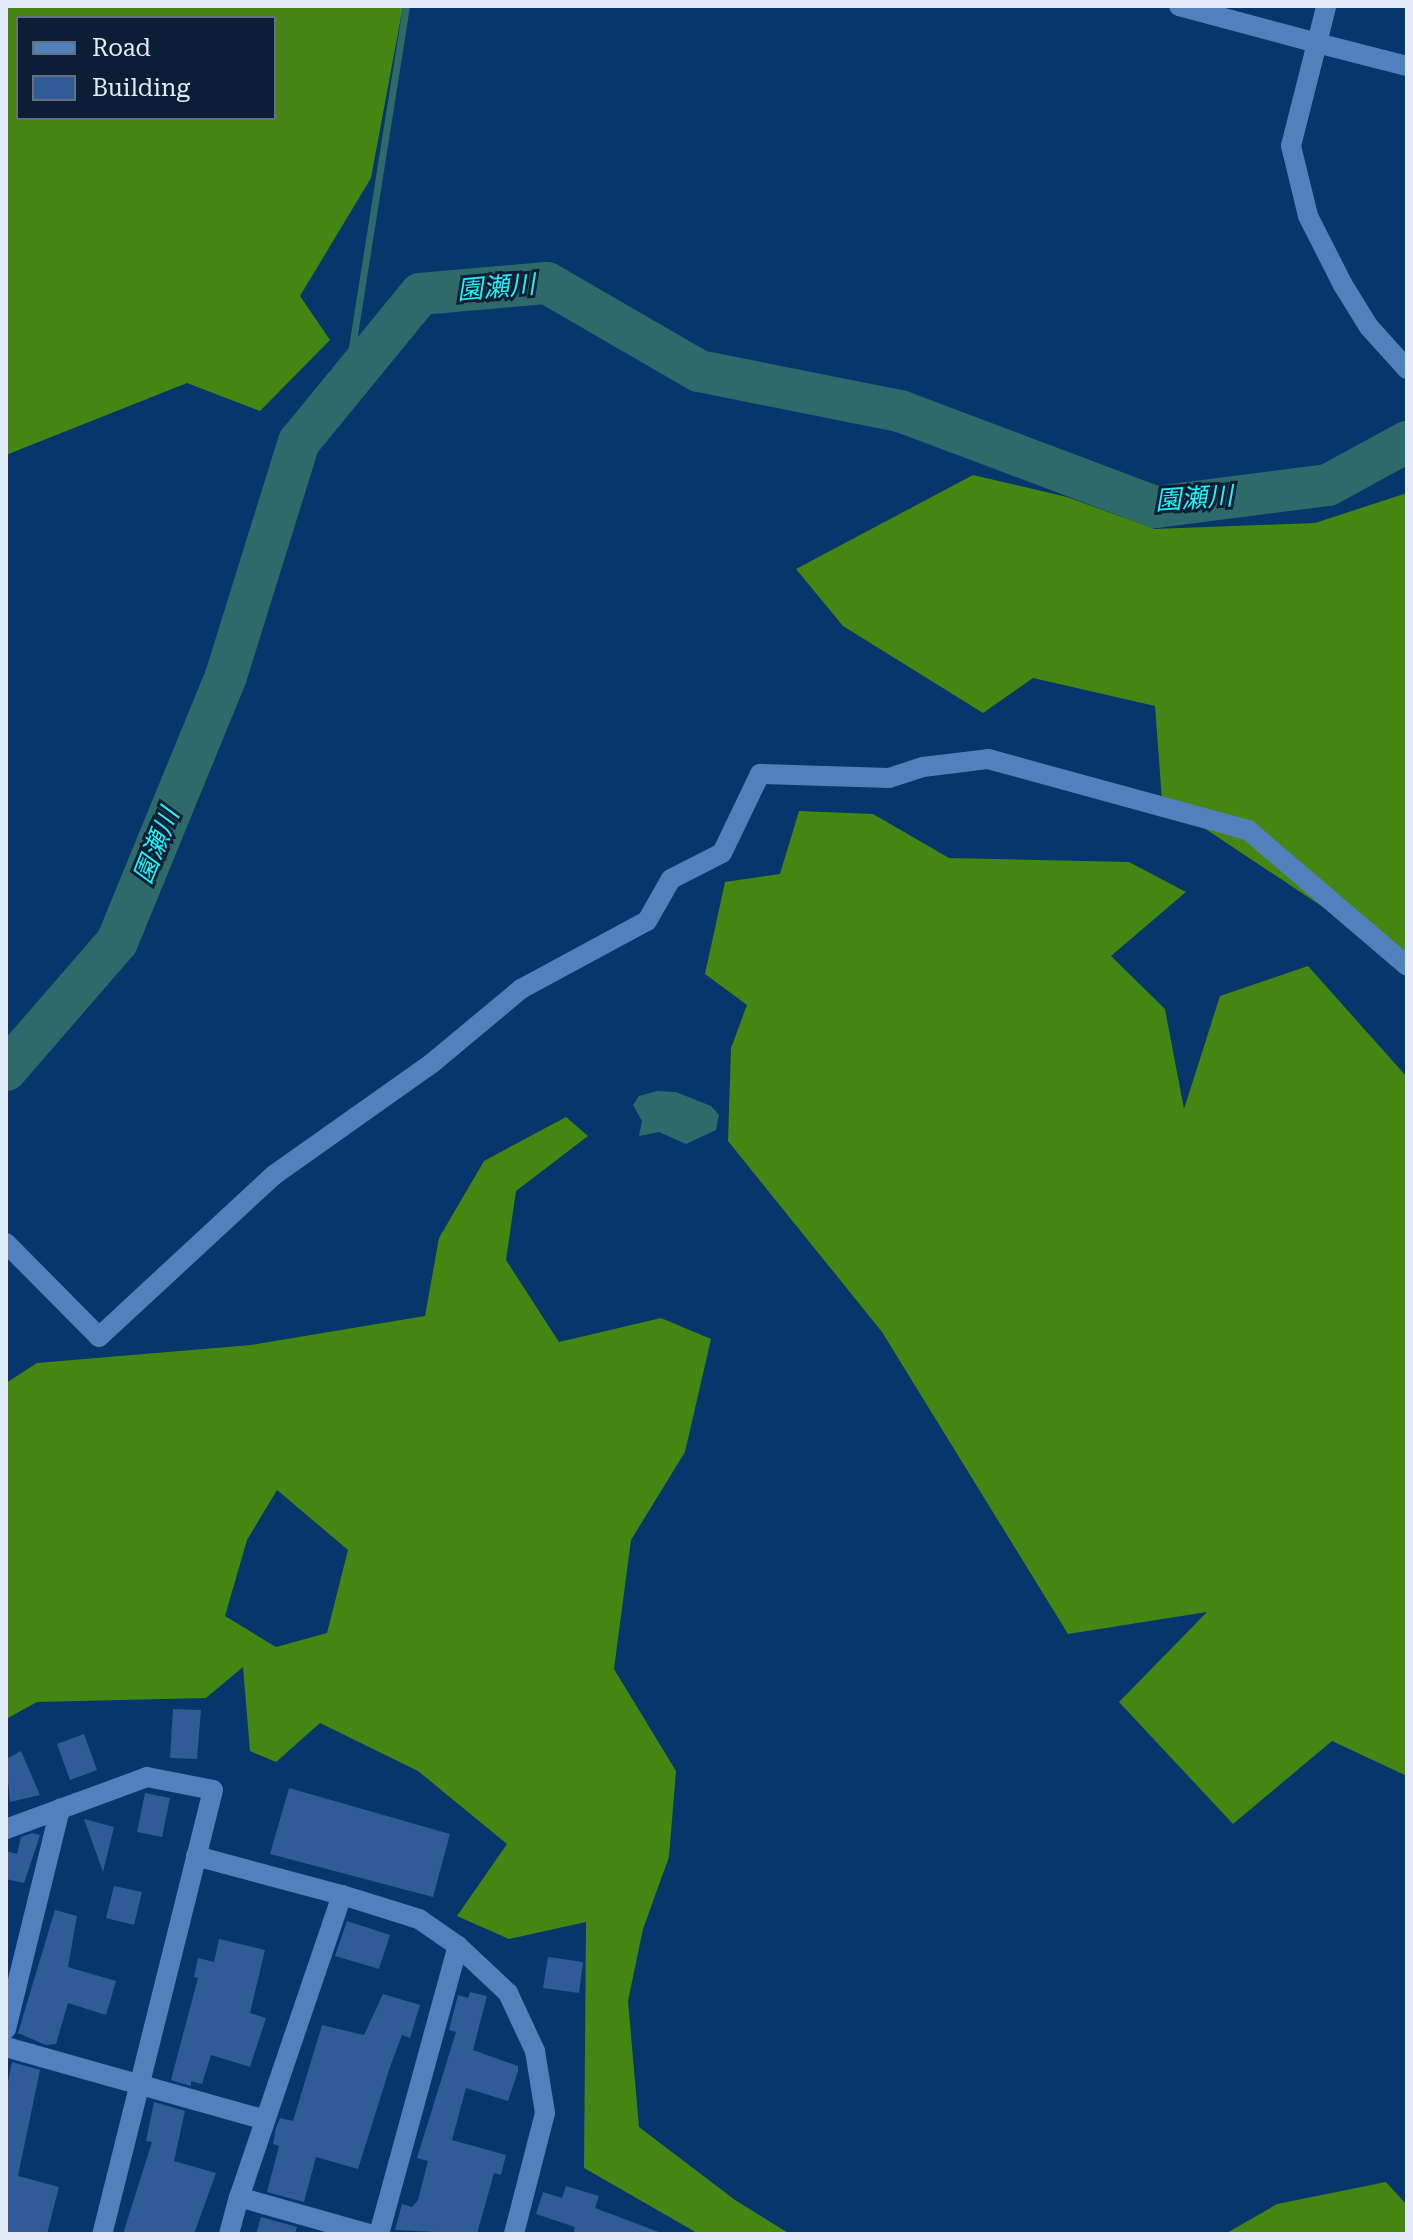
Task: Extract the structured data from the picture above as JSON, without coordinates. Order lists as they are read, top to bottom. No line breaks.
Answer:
{"water":["園瀬川"],"legend":["Road","Building"]}
